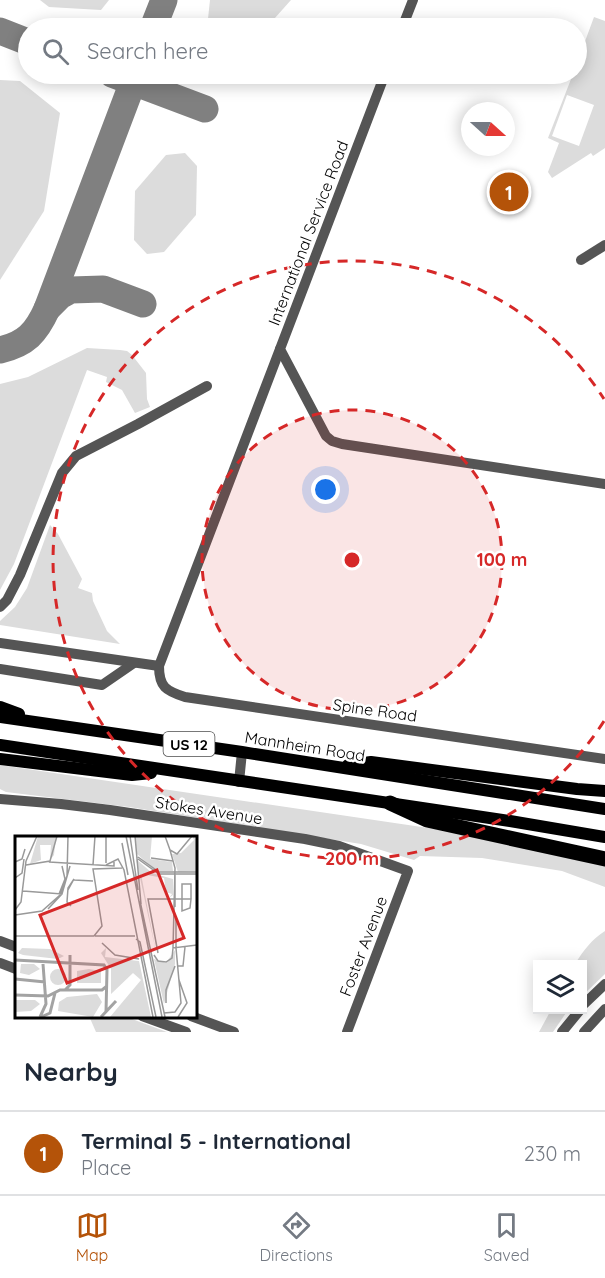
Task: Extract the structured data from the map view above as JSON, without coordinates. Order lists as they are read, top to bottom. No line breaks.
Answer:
{"streets":{"main road":["US 12","Mannheim Road"],"street":["International Service Road","Spine Road","Stokes Avenue","Foster Avenue"]},"crossings":[["Stokes Avenue","Foster Avenue"]],"north":"right","page":{"search":"Search here","pins":"1","heading":"Nearby","list":[{"mark":"1","name":"Terminal 5 - International","note":"Place","value":"230 m"}],"nav":["Map","Directions","Saved"]},"rings":["100 m","200 m"]}
